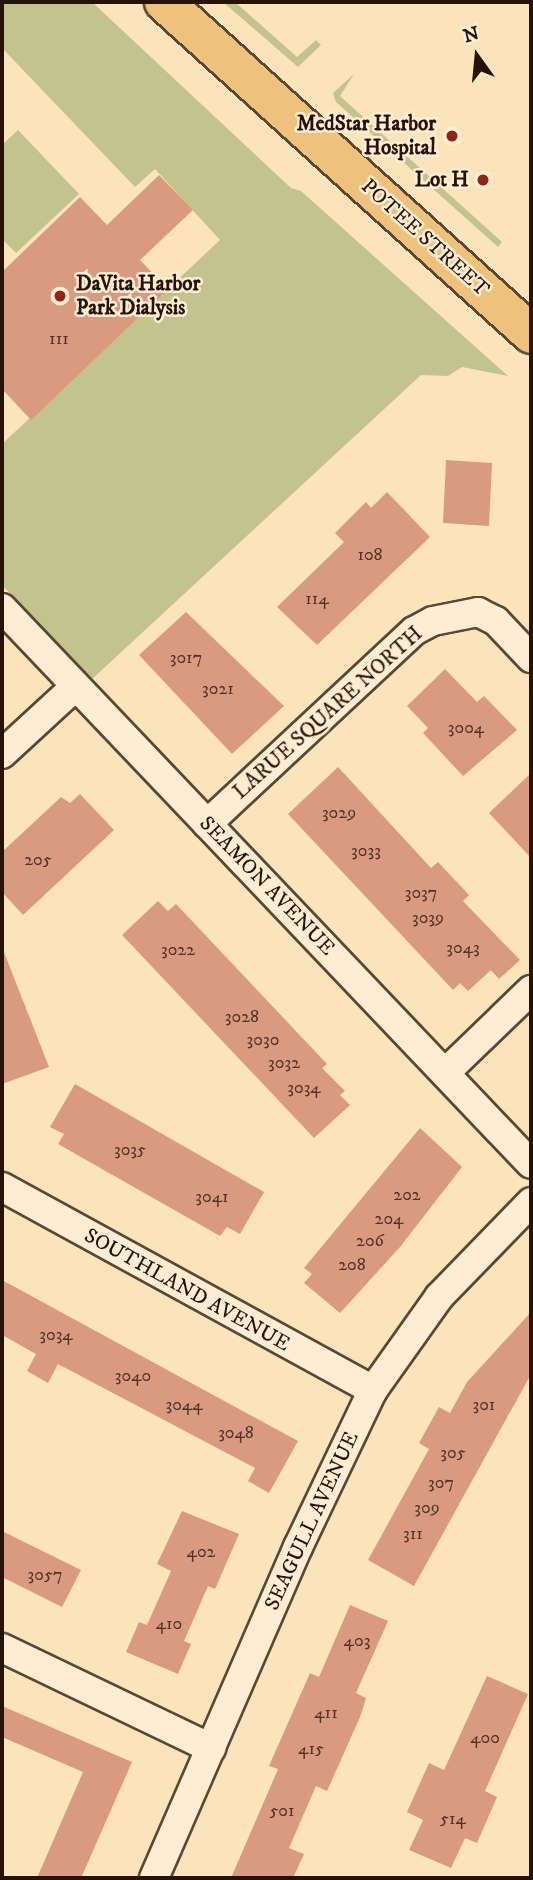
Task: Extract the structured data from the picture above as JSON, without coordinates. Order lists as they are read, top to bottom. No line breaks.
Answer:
{"streets":{"main road":["POTEE STREET"],"street":["LARUE SQUARE NORTH","SEAMON AVENUE","SOUTHLAND AVENUE","SEAGULL AVENUE"]},"crossings":[["LARUE SQUARE NORTH","SEAMON AVENUE"],["SOUTHLAND AVENUE","SEAGULL AVENUE"]],"places":["MedStar Harbor Hospital","Lot H","DaVita Harbor Park Dialysis"],"house_numbers":["111","108","114","3017","3021","3004","3029","3033","205","3037","3039","3043","3022","3028","3030","3032","3034","3035","202","3041","204","206","208","3034","3040","3044","301","3048","305","307","309","311","402","3057","410","403","411","400","415","501","514"],"north":"top"}
